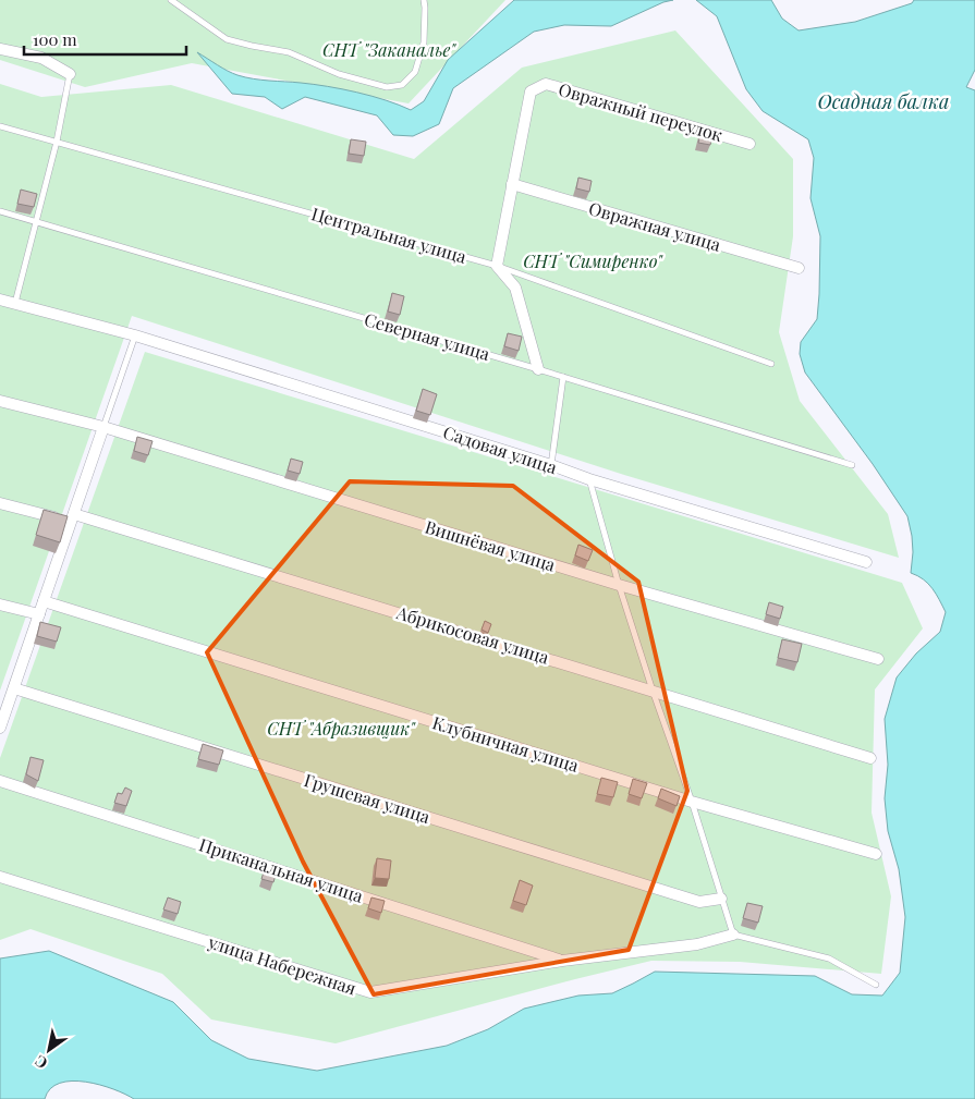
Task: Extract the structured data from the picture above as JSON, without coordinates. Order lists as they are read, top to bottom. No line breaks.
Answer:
{"streets":{"street":["Овражный переулок","Овражная улица","Садовая улица","Вишнёвая улица","Абрикосовая улица","Клубничная улица","Грушевая улица","Приканальная улица","улица Набережная"],"lane":["Центральная улица","Северная улица"]},"crossings":[["Овражный переулок","Овражная улица"],["Овражный переулок","Центральная улица"],["Приканальная улица","улица Набережная"]],"water":["Осадная балка"],"parks":["СНТ \"Заканалье\"","СНТ \"Симиренко\"","СНТ \"Абразивщик\""],"scale_bar":"100 m","north":"bottom left"}
